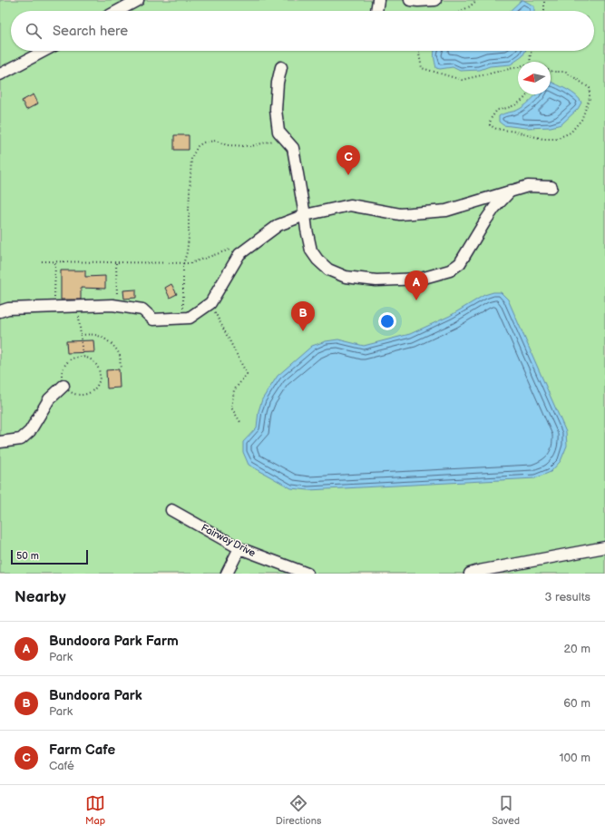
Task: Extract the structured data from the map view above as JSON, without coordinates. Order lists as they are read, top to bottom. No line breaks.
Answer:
{"streets":{"street":["Fairway Drive"]},"scale_bar":"50 m","north":"left","page":{"search":"Search here","pins":["C","A","B"],"scale":"50 m","heading":["Nearby","3 results"],"list":[{"mark":"A","name":"Bundoora Park Farm","note":"Park","value":"20 m"},{"mark":"B","name":"Bundoora Park","note":"Park","value":"60 m"},{"mark":"C","name":"Farm Cafe","note":"Café","value":"100 m"}],"nav":["Map","Directions","Saved"]}}
